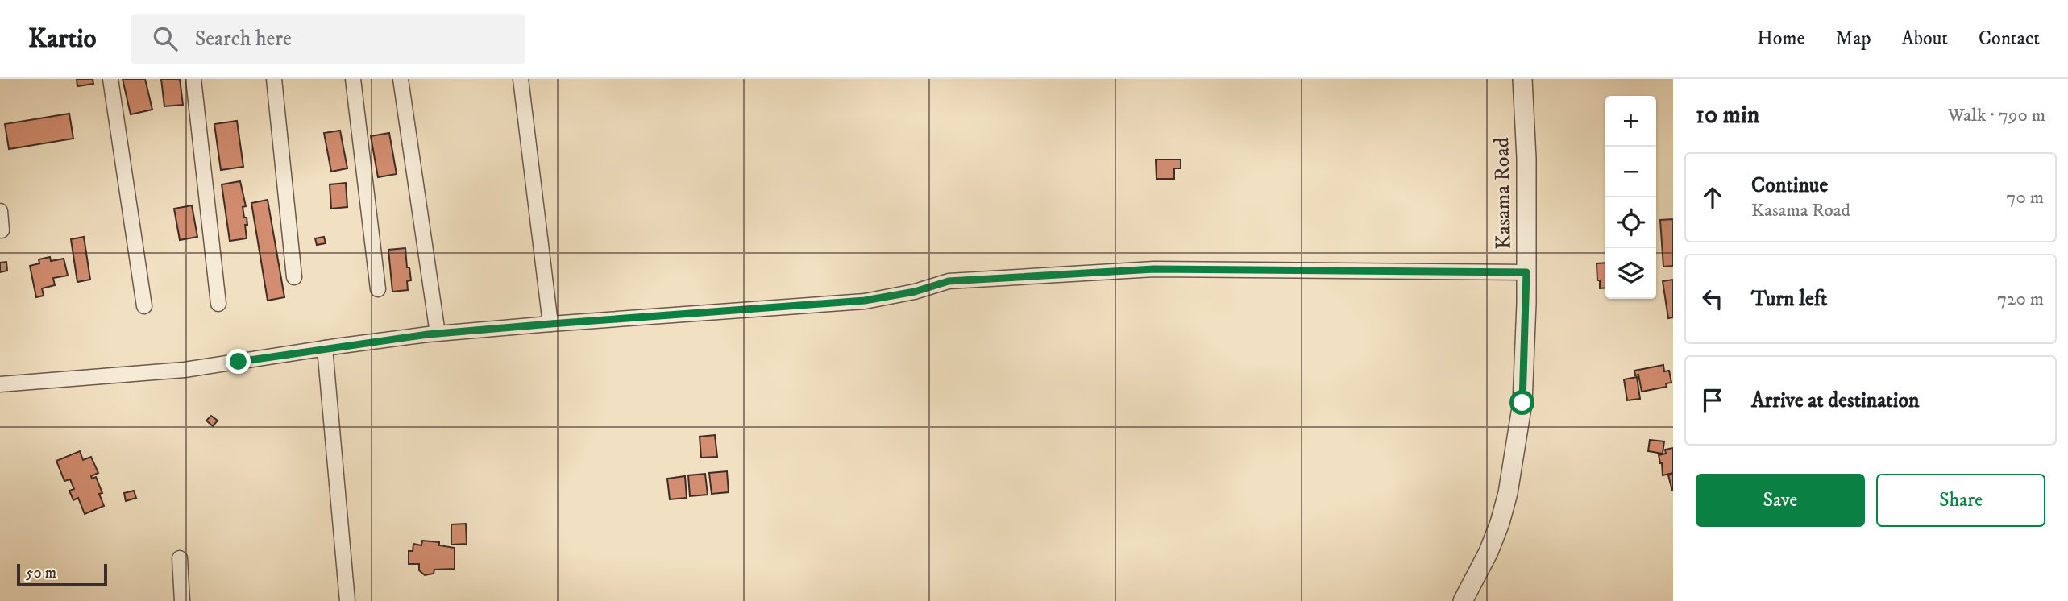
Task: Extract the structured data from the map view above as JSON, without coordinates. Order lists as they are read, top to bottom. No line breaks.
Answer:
{"streets":{"street":["Kasama Road"]},"scale_bar":"50 m","page":{"header":"Kartio","search":"Search here","nav":["Home","Map","About","Contact"],"heading":["10 min","Walk · 790 m"],"map_buttons":["+","−"],"list":[["Continue","Kasama Road","70 m"],["Turn left","720 m"],"Arrive at destination"],"buttons":["Save","Share"],"scale":"50 m"}}
